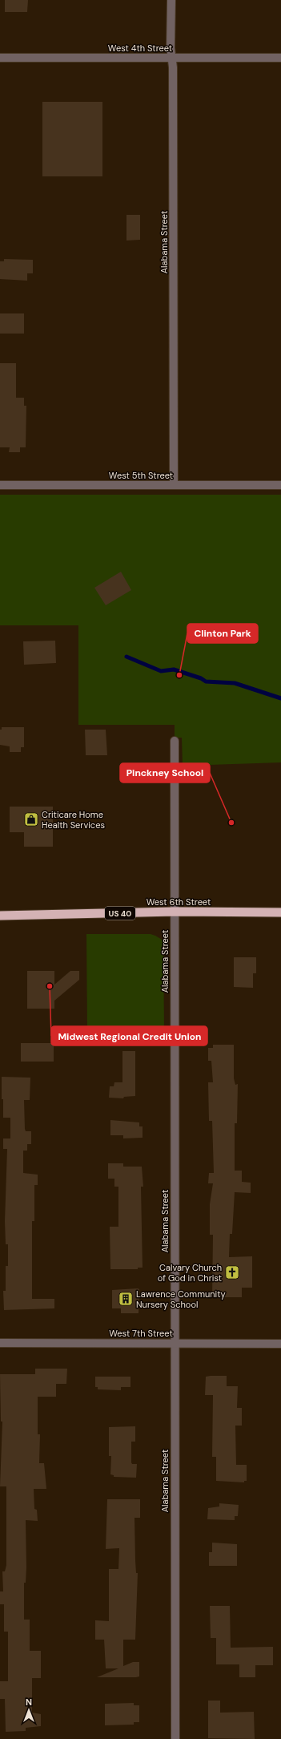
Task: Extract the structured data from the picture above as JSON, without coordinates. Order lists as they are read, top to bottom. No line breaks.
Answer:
{"streets":{"highway":["West 6th Street","US 40"],"street":["West 4th Street","Alabama Street","West 5th Street","West 7th Street"]},"crossings":[["West 4th Street","Alabama Street"],["Alabama Street","West 5th Street"],["Alabama Street","West 6th Street"],["Alabama Street","West 7th Street"]],"places":{"other":["Clinton Park","Pinckney School","Midwest Regional Credit Union"],"shop":["Criticare Home Health Services"],"church":["Calvary Church of God in Christ"],"building":["Lawrence Community Nursery School"]},"north":"top"}
